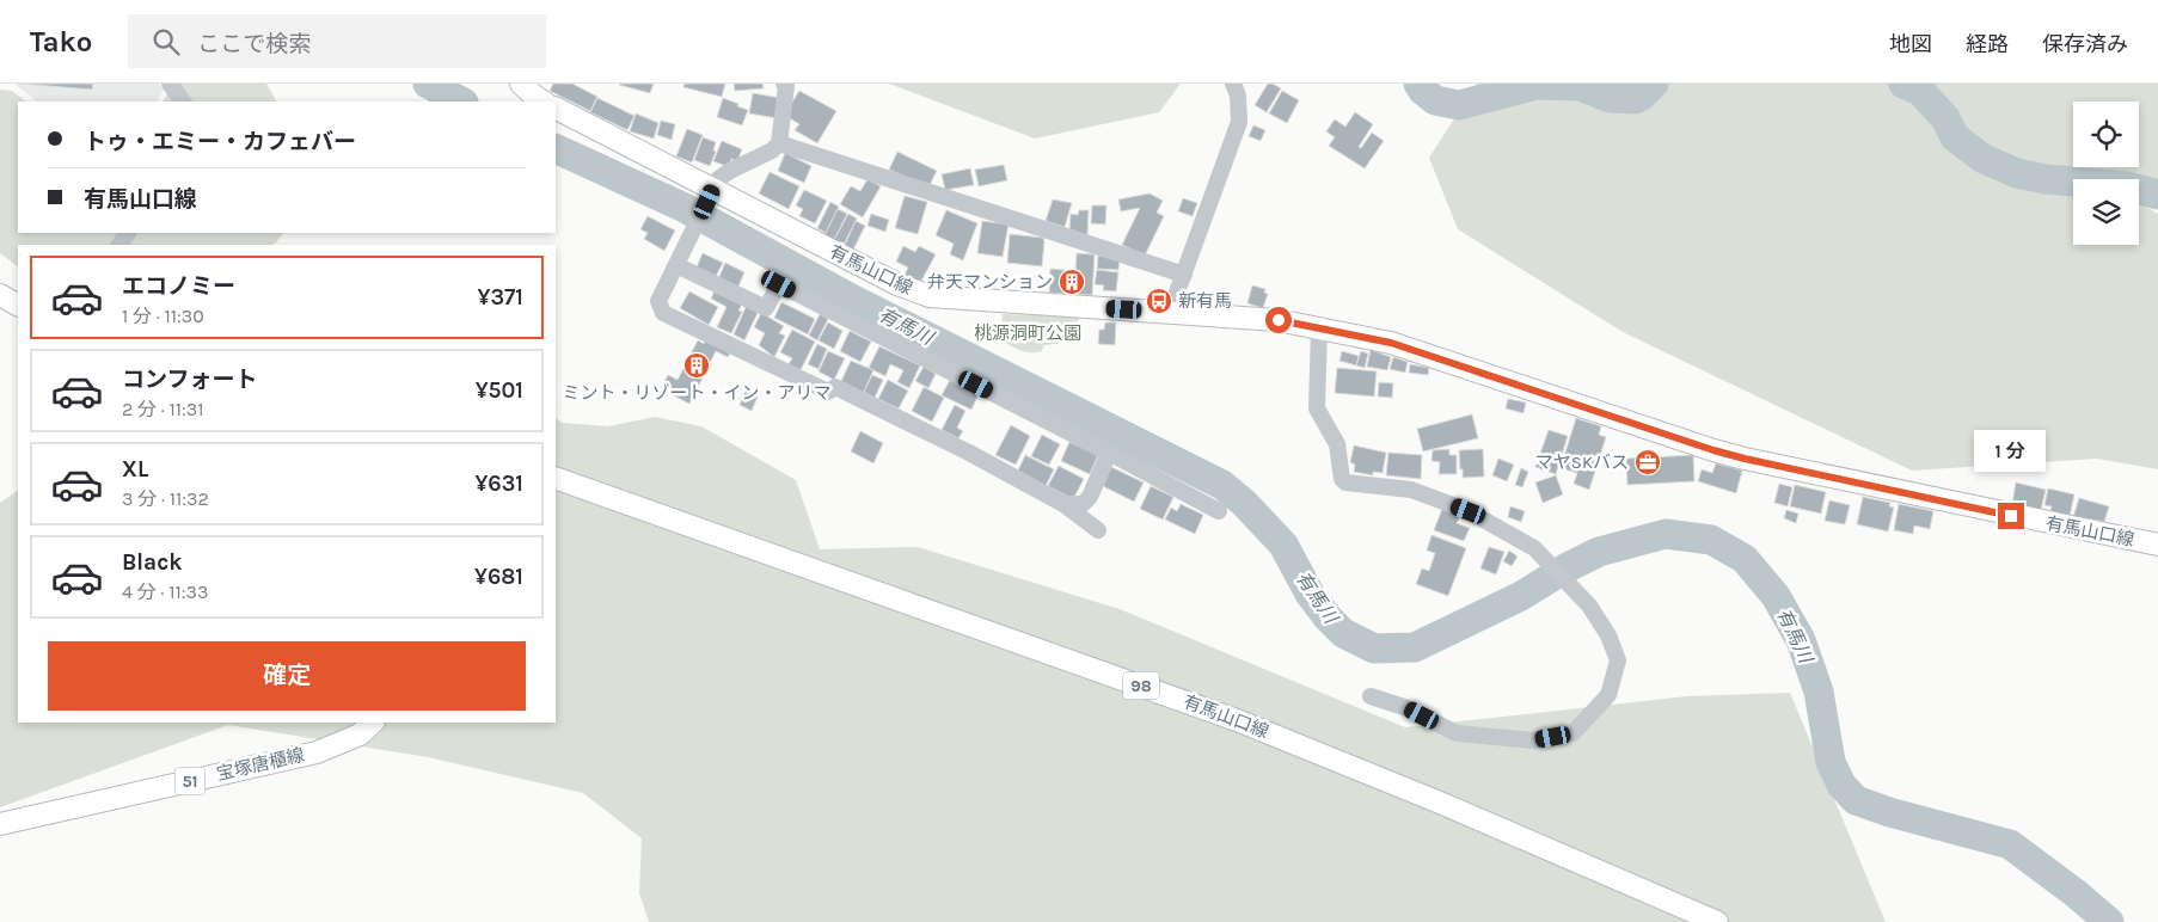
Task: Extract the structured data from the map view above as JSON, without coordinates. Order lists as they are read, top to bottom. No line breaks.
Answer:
{"streets":{"main road":["有馬山口線","98","宝塚唐櫃線","51"]},"water":["有馬川"],"parks":["桃源洞町公園"],"places":{"building":["弁天マンション","ミント・リゾート・イン・アリマ"],"bus stop":["新有馬"],"office":["マヤSKバス"]},"page":{"header":"Tako","search":"ここで検索","nav":["地図","経路","保存済み"],"banner":["トゥ・エミー・カフェバー","有馬山口線"],"list":[{"name":"エコノミー","note":"1 分 · 11:30","value":"¥371"},{"name":"コンフォート","note":"2 分 · 11:31","value":"¥501"},{"name":"XL","note":"3 分 · 11:32","value":"¥631"},{"name":"Black","note":"4 分 · 11:33","value":"¥681"}],"bubble":"1 分","buttons":"確定"}}
